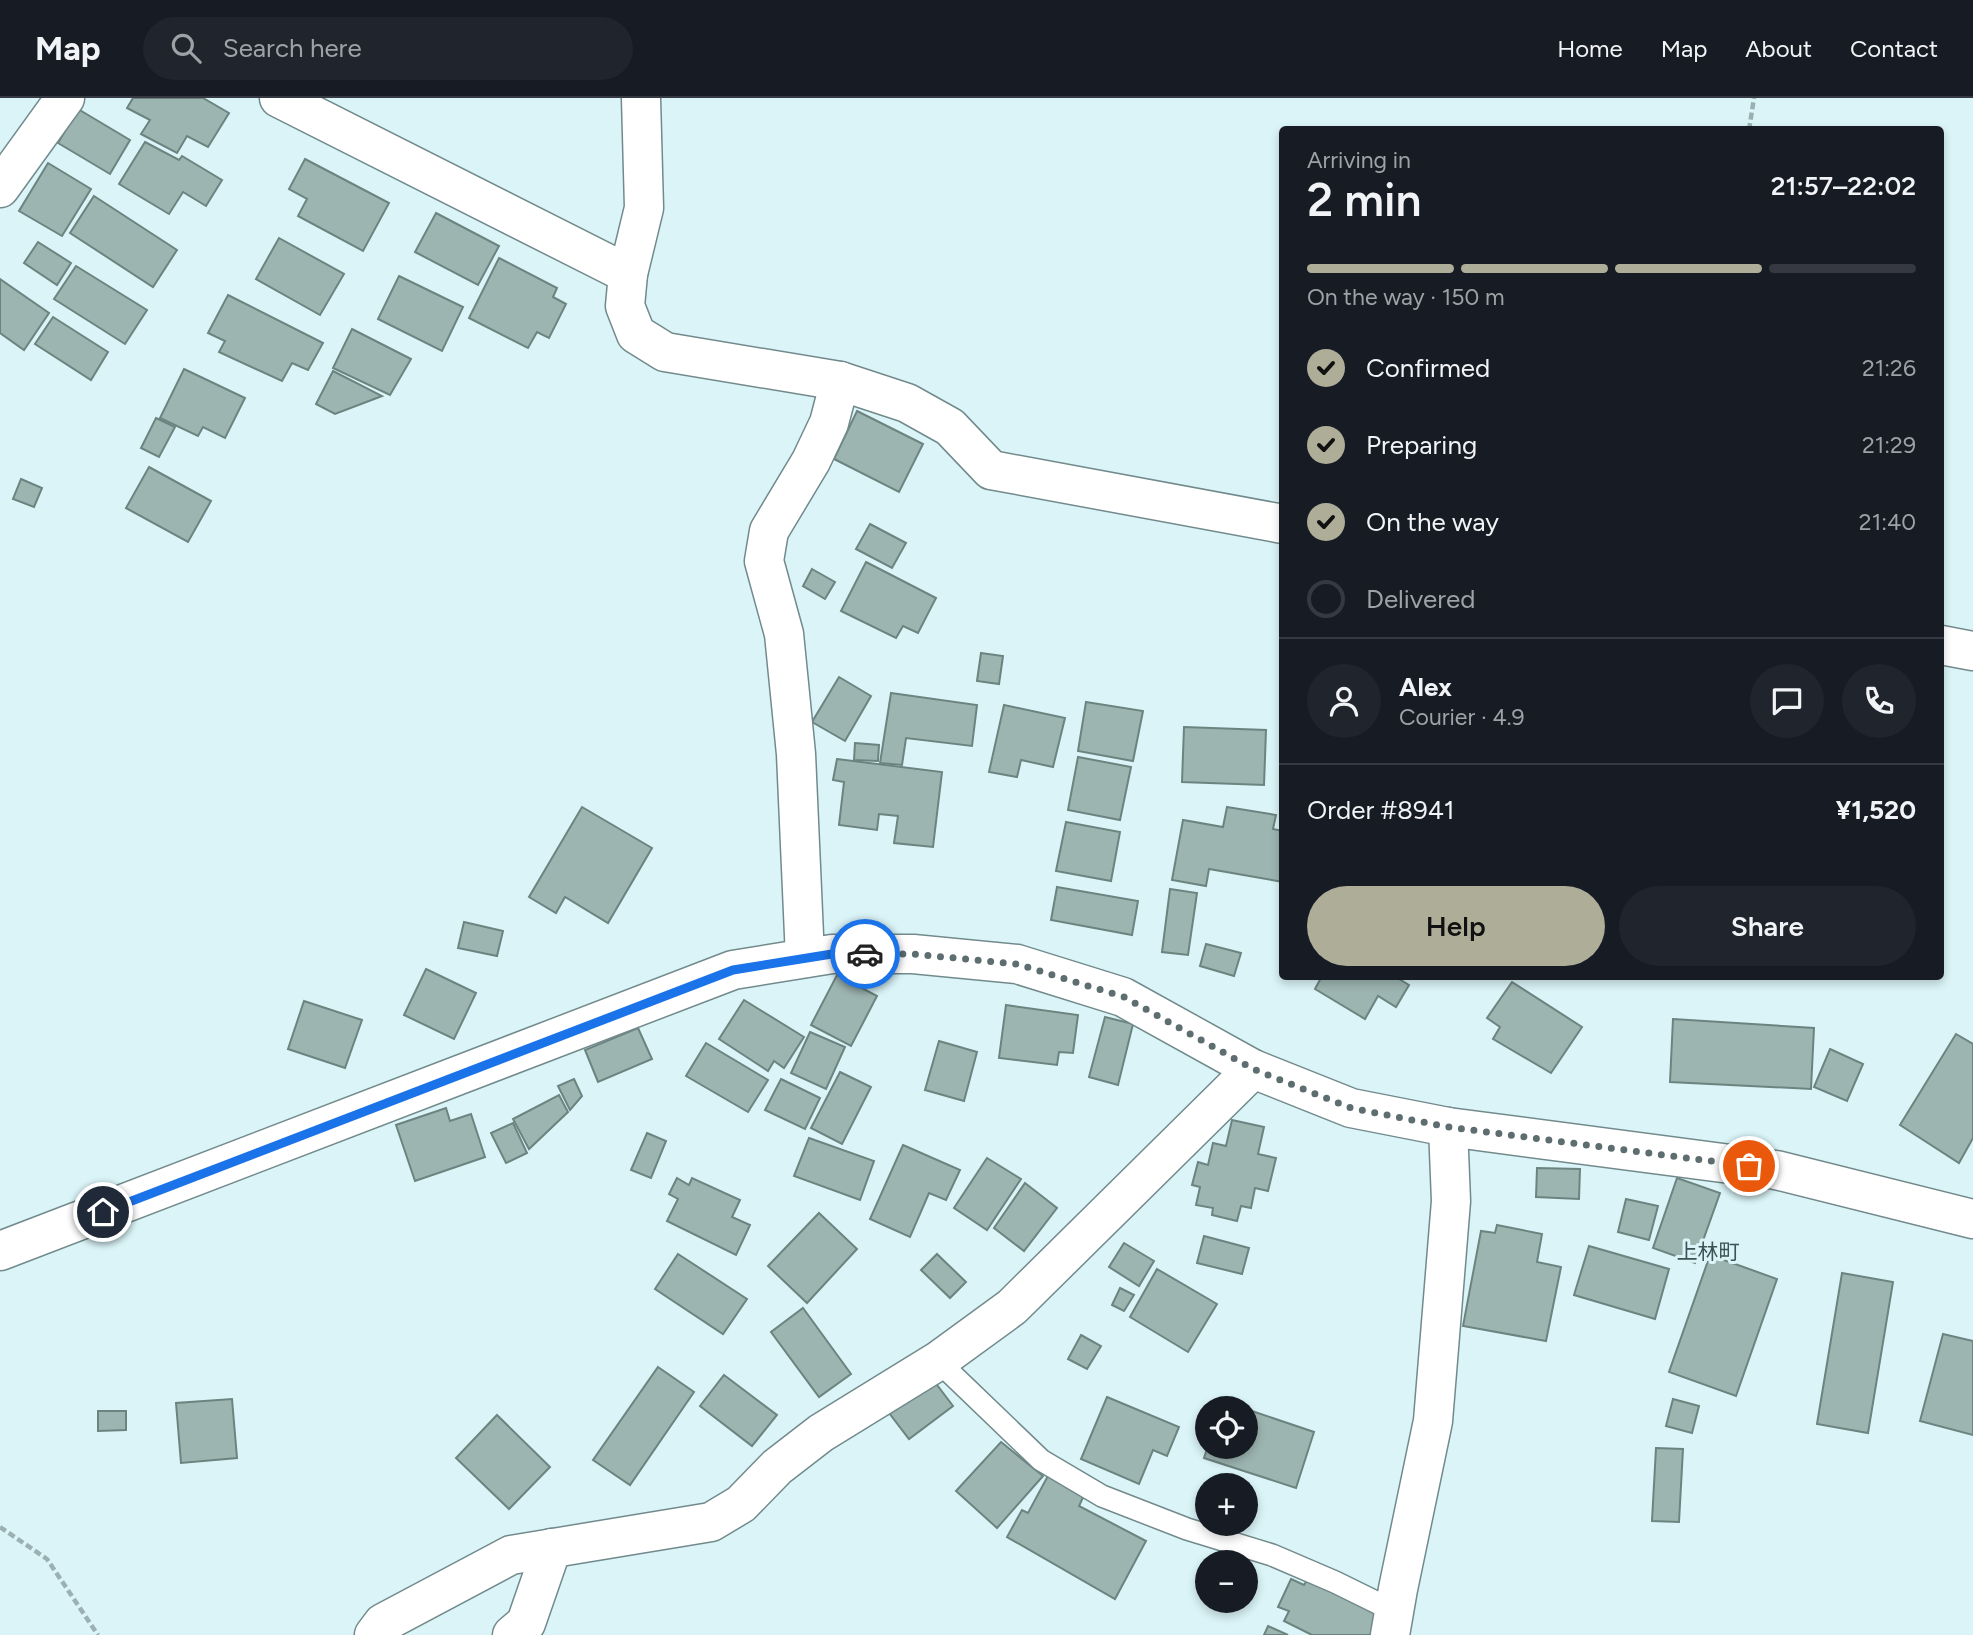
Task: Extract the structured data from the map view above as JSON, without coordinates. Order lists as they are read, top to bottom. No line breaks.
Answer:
{"districts":["上林町"],"page":{"header":"Map","search":"Search here","nav":["Home","Map","About","Contact"],"heading":["2 min","Arriving in","21:57–22:02"],"panel":["Alex","Courier · 4.9","Order #8941","¥1,520"],"bar":"On the way · 150 m","list":[["Confirmed","21:26"],["Preparing","21:29"],["On the way","21:40"],"Delivered"],"buttons":["Help","Share"],"map_buttons":["+","−"]}}
